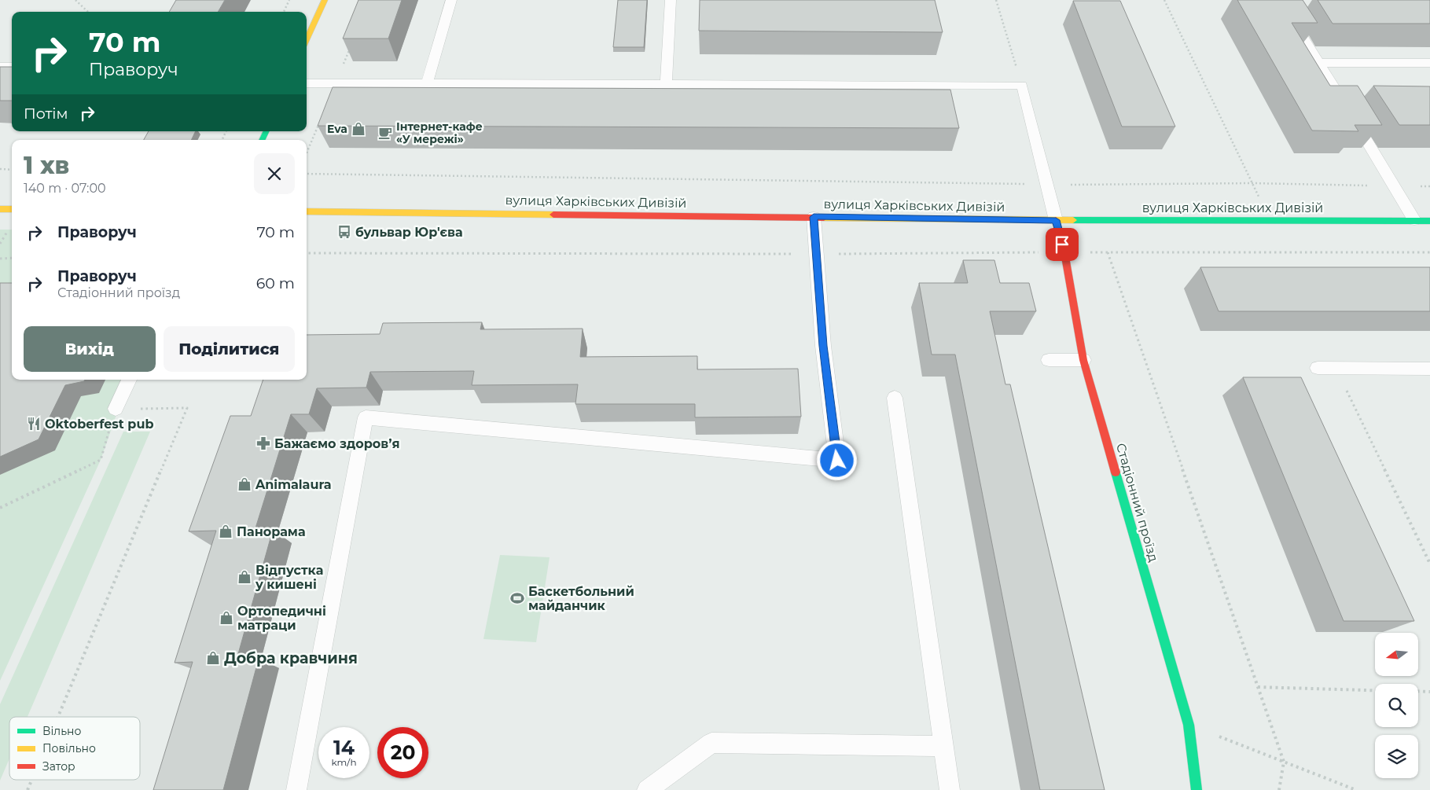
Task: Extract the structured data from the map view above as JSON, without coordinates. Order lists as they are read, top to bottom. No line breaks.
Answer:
{"streets":{"street":["вулиця Харківських Дивізій","Стадіонний проїзд"]},"crossings":[["вулиця Харківських Дивізій","Стадіонний проїзд"]],"places":{"shop":["Eva","Animalaura","Панорама","Відпустка у кишені","Ортопедичні матраци","Добра кравчиня"],"cafe":["Інтернет-кафе «У мережі»"],"bus stop":["бульвар Юр'єва"],"restaurant":["Oktoberfest pub"],"pharmacy":["Бажаємо здоровʼя"],"sports":["Баскетбольний майданчик"]},"legend":["Вільно","Повільно","Затор"],"north":"left","page":{"turn":["70 m","Праворуч"],"then":"Потім","heading":["1 хв","140 m · 07:00"],"list":[{"name":"Праворуч","value":"70 m"},{"name":"Праворуч","note":"Стадіонний проїзд","value":"60 m"}],"buttons":["Вихід","Поділитися"],"speed":"14 km/h","limit":"20"}}
